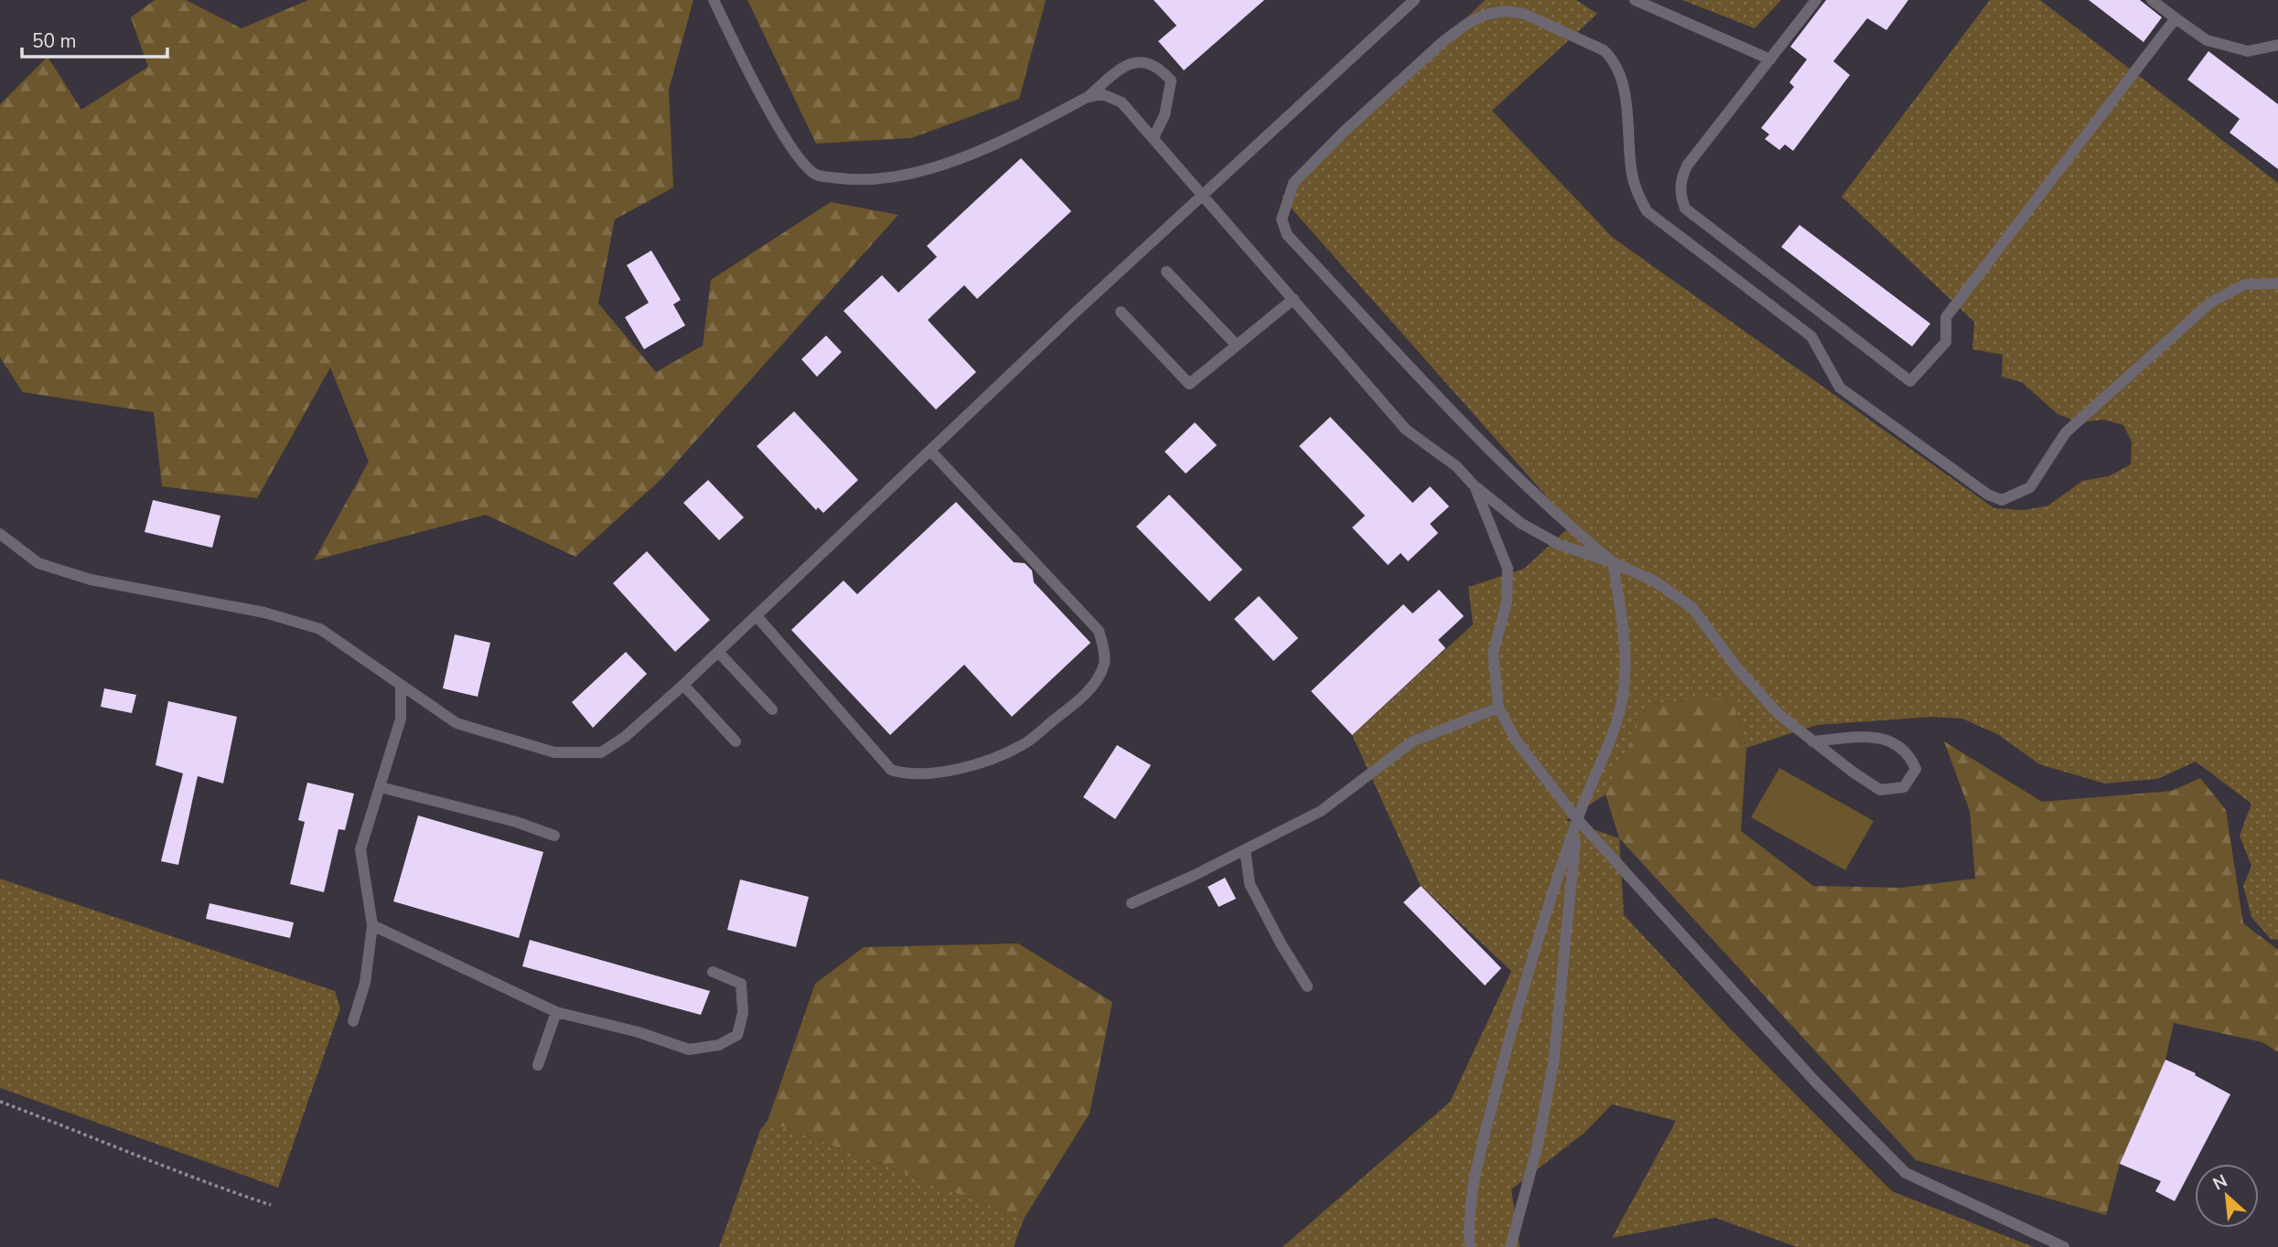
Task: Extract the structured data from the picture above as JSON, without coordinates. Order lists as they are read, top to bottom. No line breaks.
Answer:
{"scale_bar":"50 m","north":"top left"}
